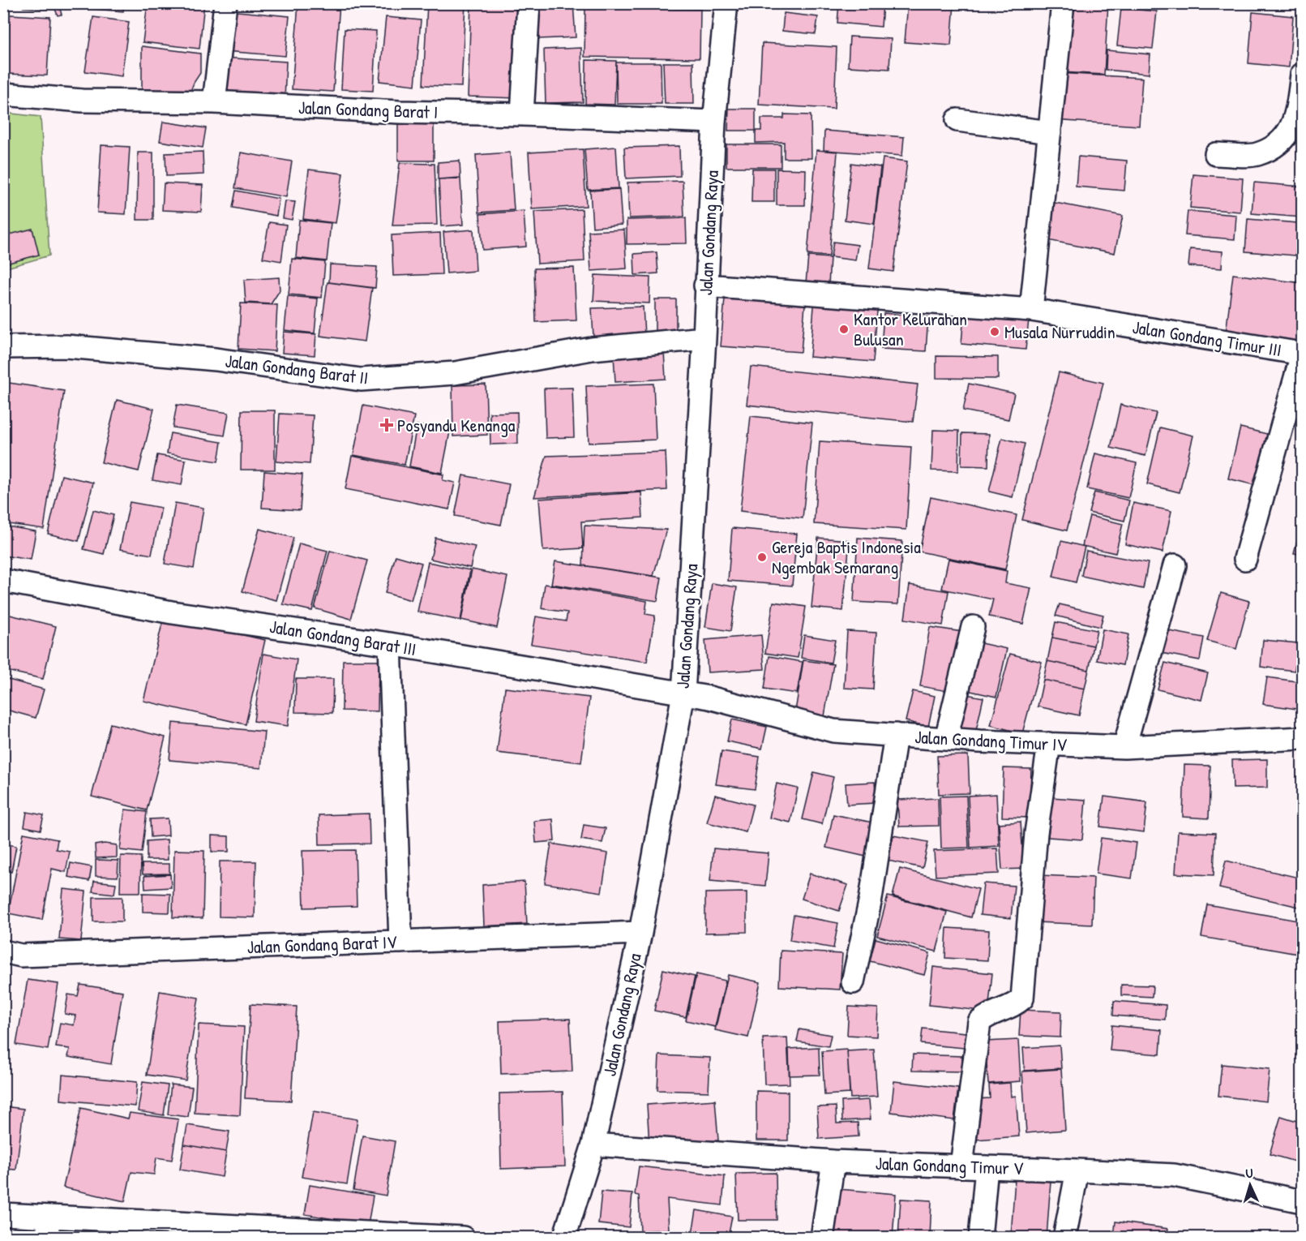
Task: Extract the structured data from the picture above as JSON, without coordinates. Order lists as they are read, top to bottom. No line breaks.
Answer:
{"streets":{"street":["Jalan Gondang Barat I","Jalan Gondang Raya","Jalan Gondang Timur III","Jalan Gondang Barat II","Jalan Gondang Barat III","Jalan Gondang Timur IV","Jalan Gondang Barat IV","Jalan Gondang Timur V"]},"crossings":[["Jalan Gondang Barat I","Jalan Gondang Raya"],["Jalan Gondang Raya","Jalan Gondang Timur III"],["Jalan Gondang Raya","Jalan Gondang Barat II"],["Jalan Gondang Raya","Jalan Gondang Barat III"],["Jalan Gondang Raya","Jalan Gondang Timur IV"],["Jalan Gondang Raya","Jalan Gondang Barat IV"],["Jalan Gondang Raya","Jalan Gondang Timur V"],["Jalan Gondang Barat III","Jalan Gondang Timur IV"]],"places":{"other":["Kantor Kelurahan Bulusan","Musala Nurruddin","Gereja Baptis Indonesia Ngembak Semarang"],"health":["Posyandu Kenanga"]},"north":"top"}
